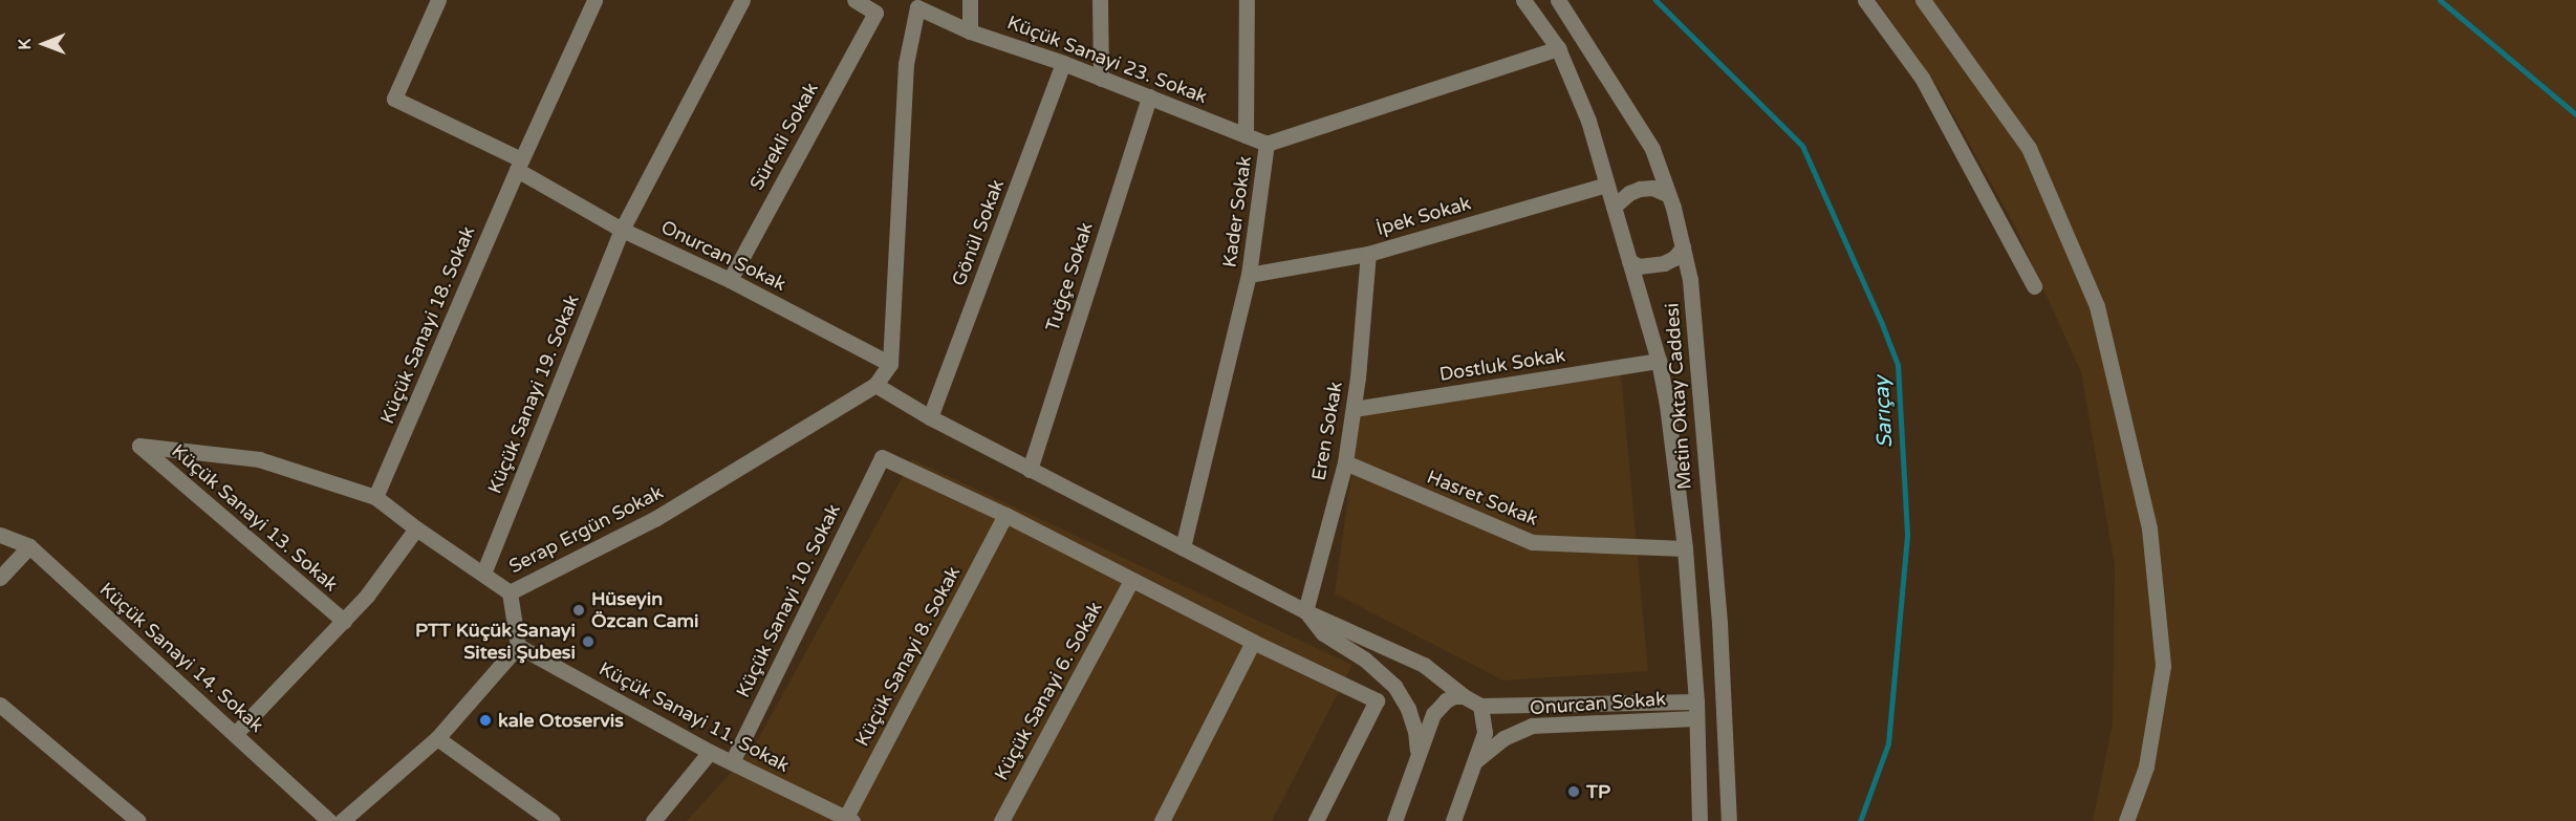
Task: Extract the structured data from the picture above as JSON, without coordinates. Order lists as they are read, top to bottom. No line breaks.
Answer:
{"streets":{"street":["Küçük Sanayi 23. Sokak","Sürekli Sokak","Kader Sokak","İpek Sokak","Gönül Sokak","Onurcan Sokak","Tuğçe Sokak","Küçük Sanayi 18. Sokak","Dostluk Sokak","Küçük Sanayi 19. Sokak","Metin Oktay Caddesi","Eren Sokak","Hasret Sokak","Küçük Sanayi 13. Sokak","Serap Ergün Sokak","Küçük Sanayi 10. Sokak","Küçük Sanayi 8. Sokak","Küçük Sanayi 14. Sokak","Küçük Sanayi 6. Sokak","Küçük Sanayi 11. Sokak"]},"crossings":[["Küçük Sanayi 23. Sokak","Kader Sokak"],["Küçük Sanayi 23. Sokak","Gönül Sokak"],["Küçük Sanayi 23. Sokak","Onurcan Sokak"],["Küçük Sanayi 23. Sokak","Tuğçe Sokak"],["Sürekli Sokak","Onurcan Sokak"],["Kader Sokak","İpek Sokak"],["Kader Sokak","Metin Oktay Caddesi"],["İpek Sokak","Metin Oktay Caddesi"],["İpek Sokak","Eren Sokak"],["Onurcan Sokak","Küçük Sanayi 18. Sokak"],["Onurcan Sokak","Küçük Sanayi 19. Sokak"],["Onurcan Sokak","Metin Oktay Caddesi"],["Küçük Sanayi 18. Sokak","Küçük Sanayi 13. Sokak"],["Dostluk Sokak","Metin Oktay Caddesi"],["Dostluk Sokak","Eren Sokak"],["Metin Oktay Caddesi","Hasret Sokak"],["Eren Sokak","Hasret Sokak"],["Serap Ergün Sokak","Küçük Sanayi 11. Sokak"],["Küçük Sanayi 10. Sokak","Küçük Sanayi 8. Sokak"],["Küçük Sanayi 10. Sokak","Küçük Sanayi 11. Sokak"],["Küçük Sanayi 8. Sokak","Küçük Sanayi 11. Sokak"]],"water":["Sarıçay"],"places":["Hüseyin Özcan Cami","PTT Küçük Sanayi Sitesi Şubesi","kale Otoservis","TP"],"north":"left"}
